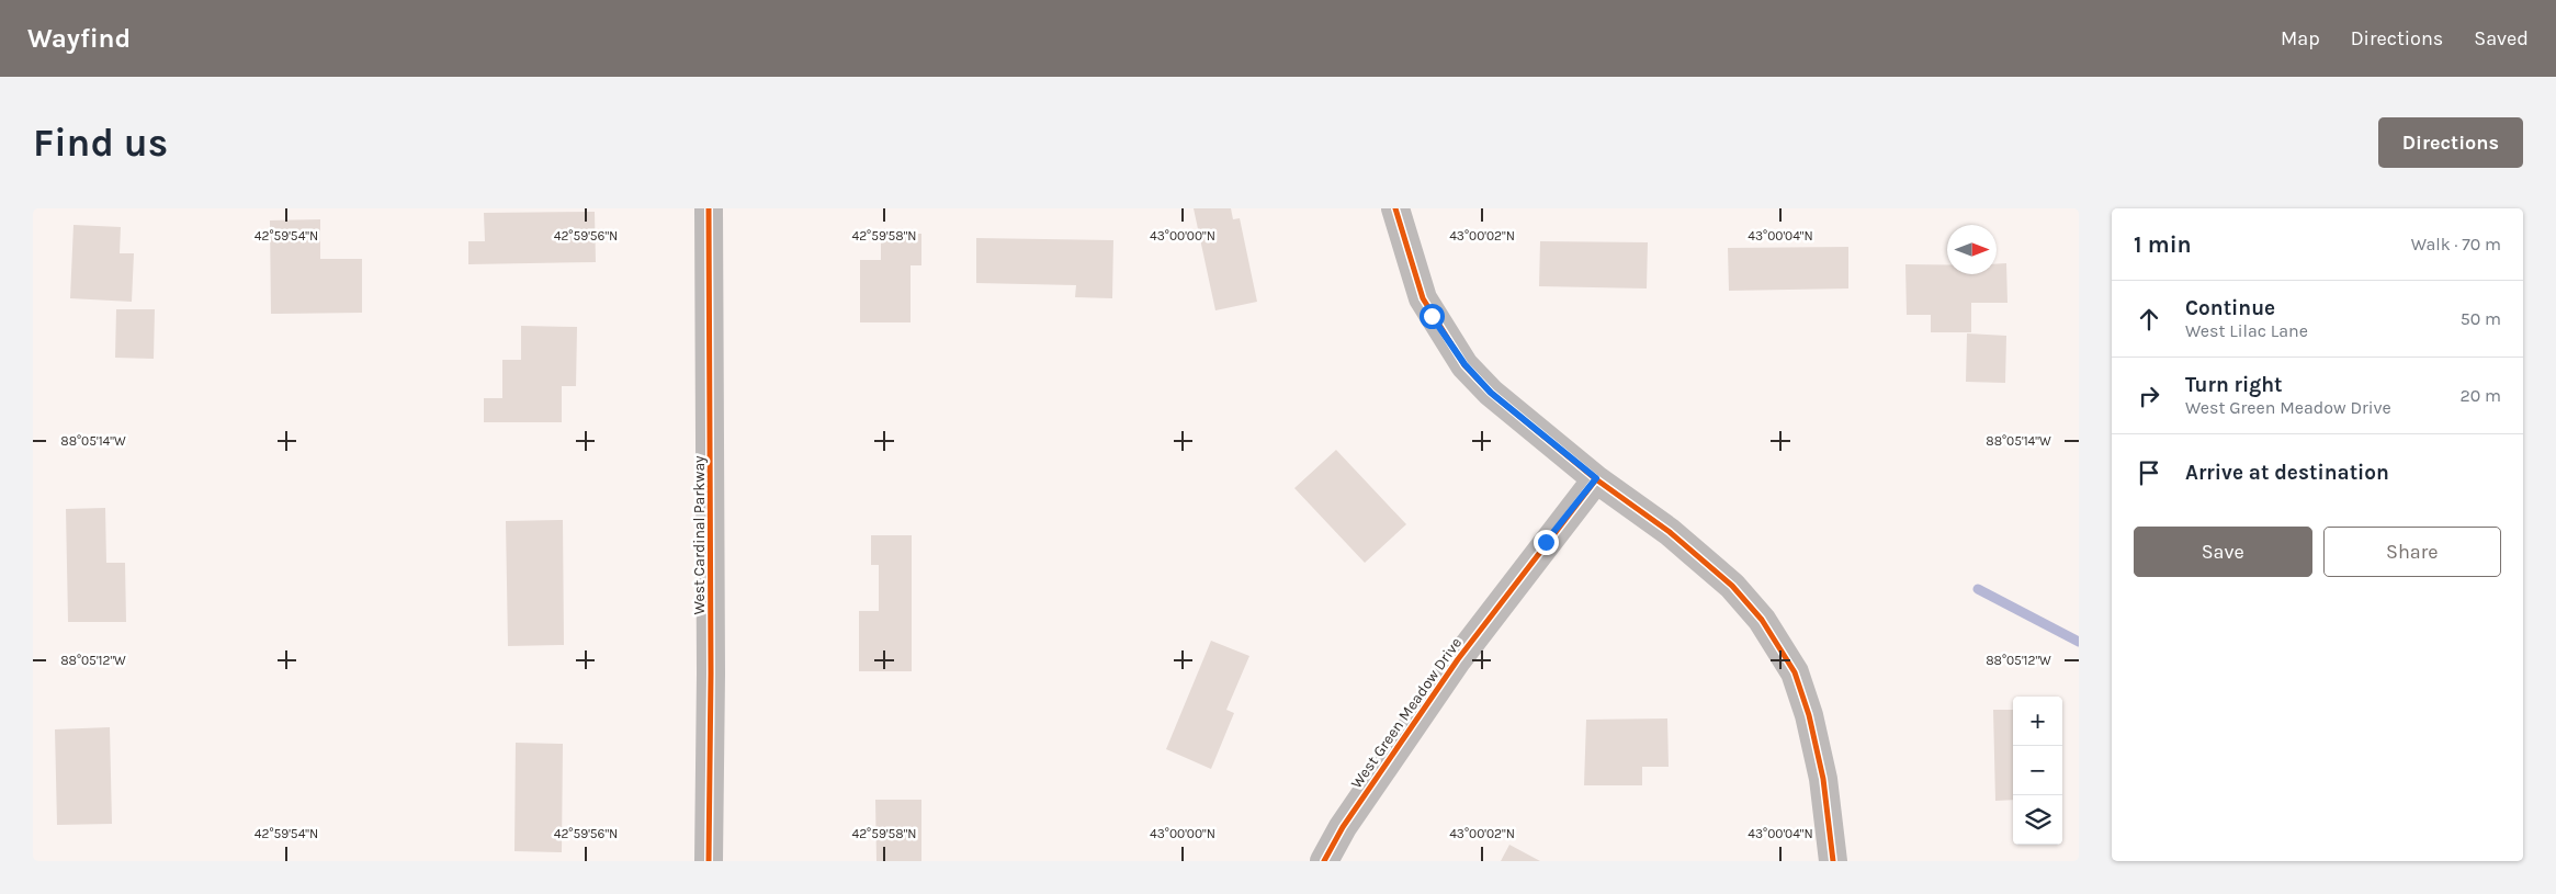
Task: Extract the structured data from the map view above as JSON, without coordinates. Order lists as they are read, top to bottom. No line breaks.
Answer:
{"streets":{"street":["West Cardinal Parkway","West Green Meadow Drive"]},"north":"right","page":{"header":"Wayfind","nav":["Map","Directions","Saved"],"buttons":["Directions",["Save","Share"]],"title":"Find us","heading":["1 min","Walk · 70 m"],"list":[["Continue","West Lilac Lane","50 m"],["Turn right","West Green Meadow Drive","20 m"],"Arrive at destination"],"map_buttons":["+","−"]},"coordinates":["42°59'54\"N","42°59'56\"N","42°59'58\"N","43°00'00\"N","43°00'02\"N","43°00'04\"N","88°05'14\"W","88°05'12\"W"]}
